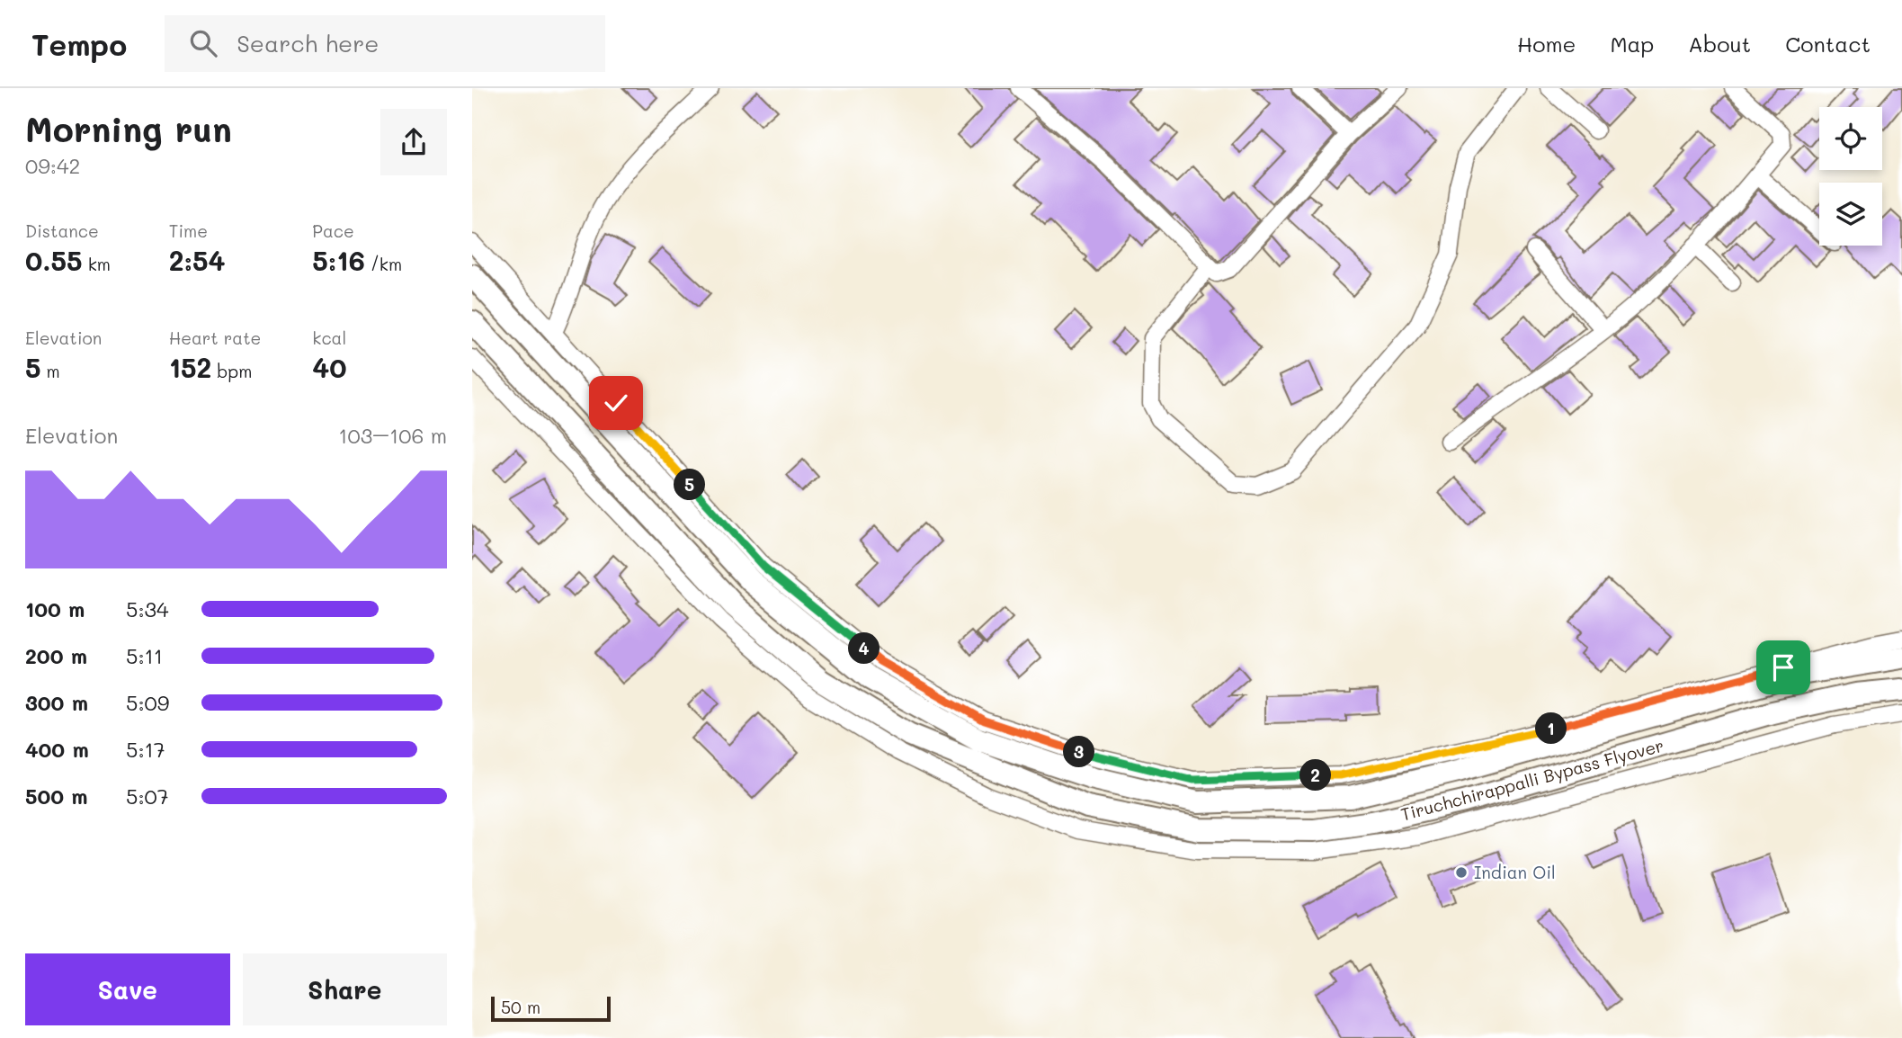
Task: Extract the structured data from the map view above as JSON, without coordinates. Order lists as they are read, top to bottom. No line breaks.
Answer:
{"streets":{"highway":["Tiruchchirappalli Bypass Flyover"]},"places":["Indian Oil"],"scale_bar":"50 m","page":{"header":"Tempo","search":"Search here","nav":["Home","Map","About","Contact"],"heading":["Morning run","09:42"],"stats":[["Distance","0.55 km"],["Time","2:54"],["Pace","5:16 /km"],["Elevation","5 m"],["Heart rate","152 bpm"],["kcal","40"]],"chart":["Elevation","103–106 m"],"pins":["5","4","1","3","2"],"list":[{"name":"100 m","note":"5:34"},{"name":"200 m","note":"5:11"},{"name":"300 m","note":"5:09"},{"name":"400 m","note":"5:17"},{"name":"500 m","note":"5:07"}],"buttons":["Save","Share"],"scale":"50 m"}}
